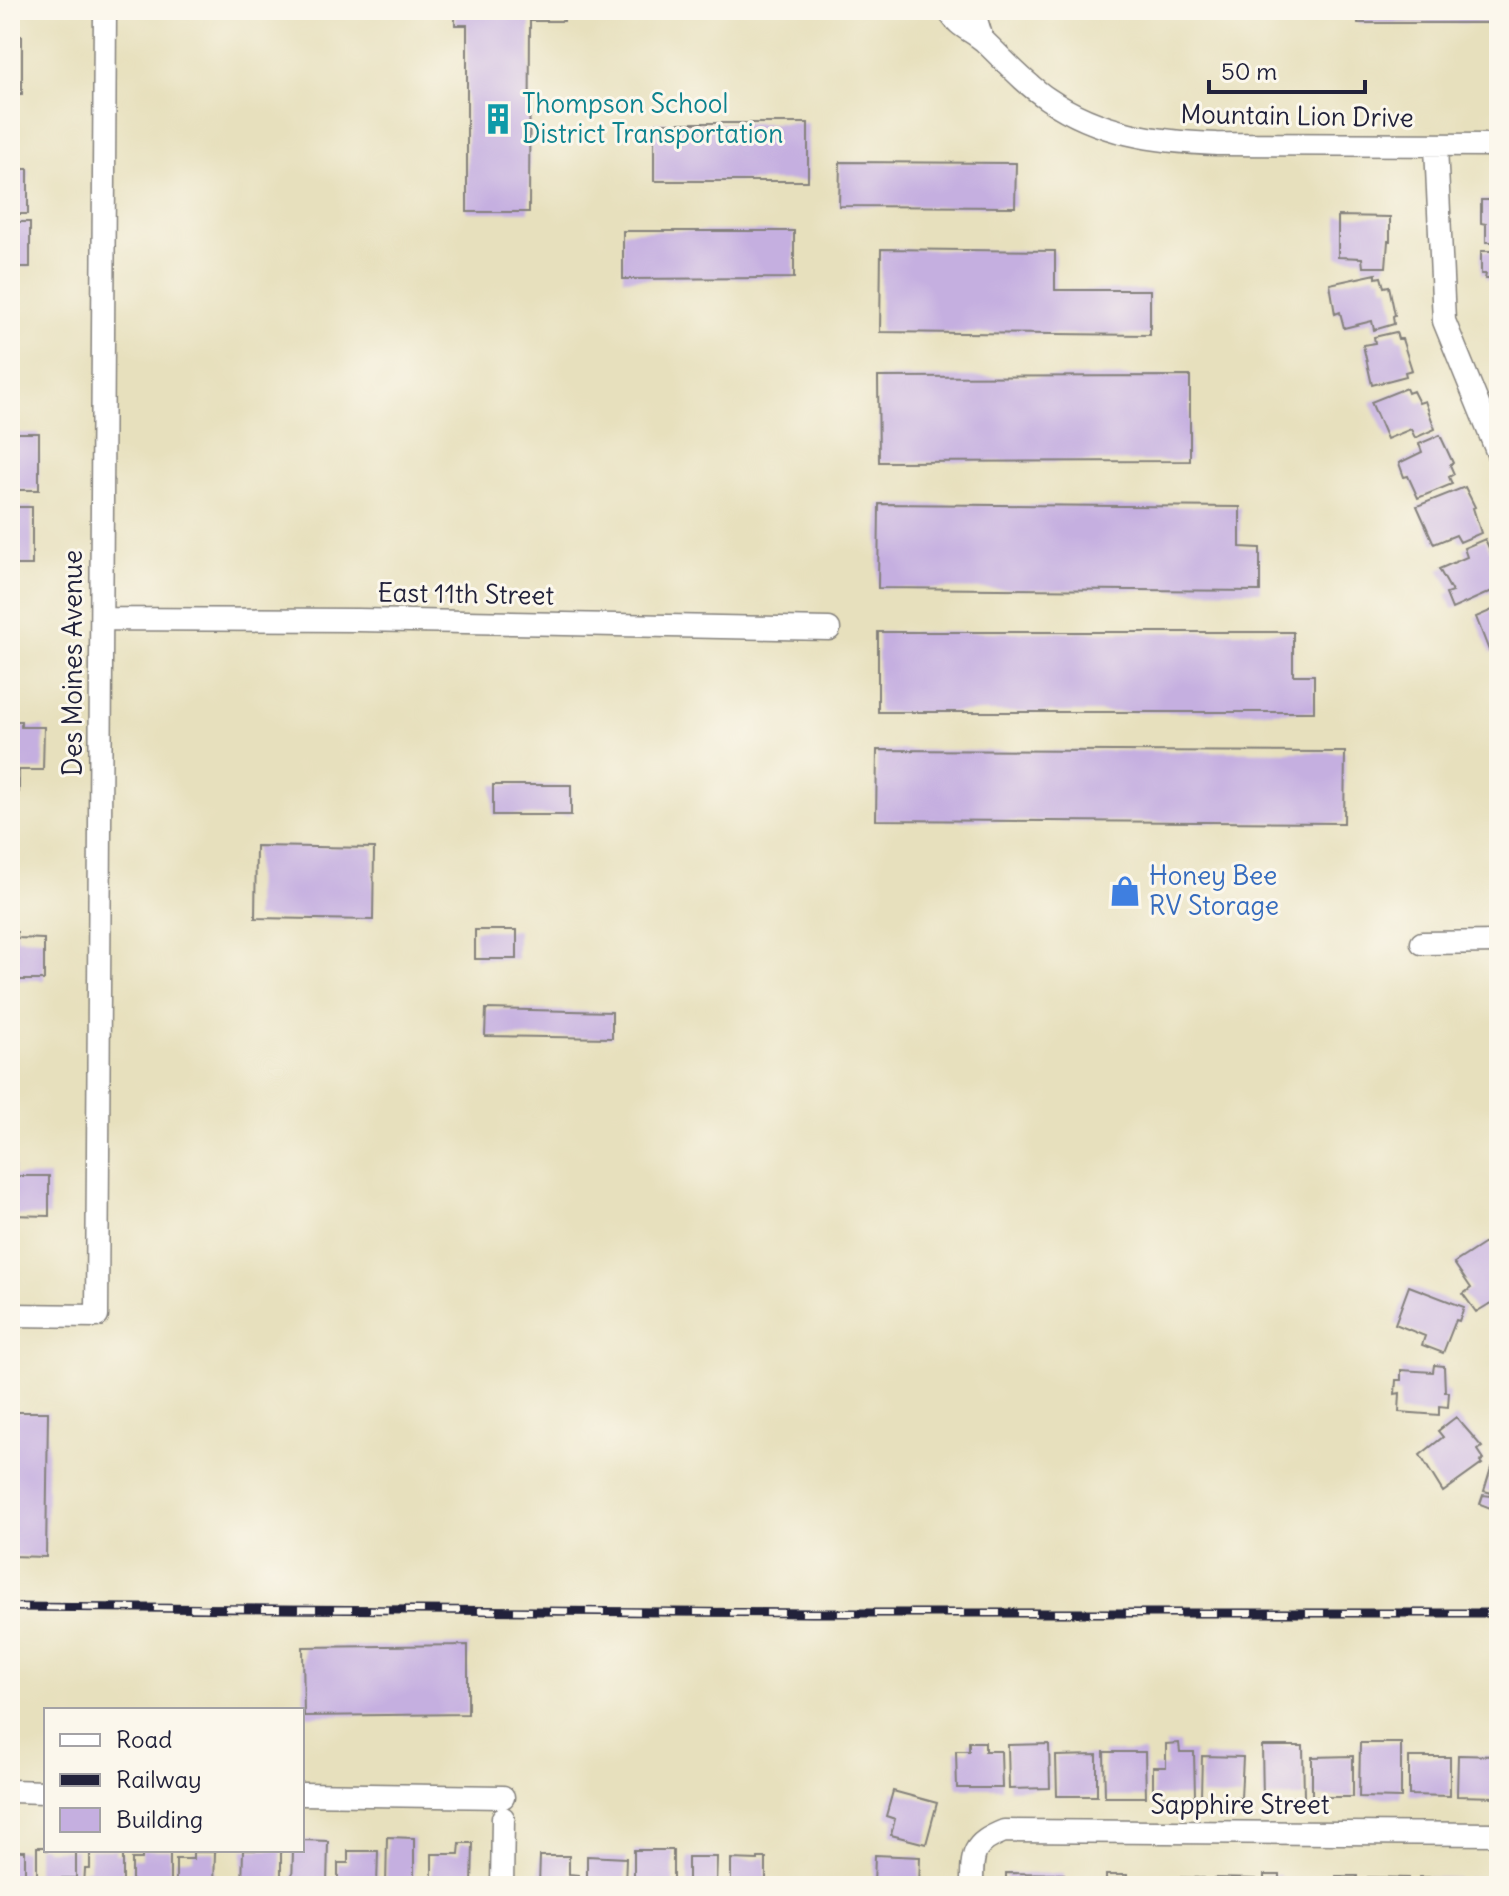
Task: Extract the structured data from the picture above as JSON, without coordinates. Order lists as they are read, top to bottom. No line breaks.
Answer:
{"streets":{"street":["Mountain Lion Drive","East 11th Street","Des Moines Avenue","Sapphire Street"]},"crossings":[["East 11th Street","Des Moines Avenue"]],"places":{"building":["Thompson School District Transportation"],"shop":["Honey Bee RV Storage"]},"legend":["Road","Railway","Building"],"scale_bar":"50 m"}
